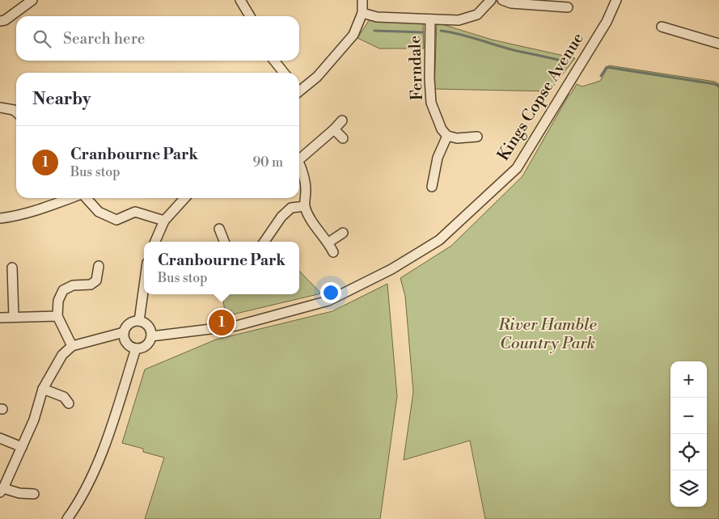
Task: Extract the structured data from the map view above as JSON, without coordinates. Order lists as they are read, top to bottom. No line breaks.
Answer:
{"streets":{"street":["Ferndale","Kings Copse Avenue"]},"parks":["River Hamble Country Park"],"page":{"search":"Search here","heading":"Nearby","list":[{"mark":"1","name":"Cranbourne Park","note":"Bus stop","value":"90 m"}],"popup":["Cranbourne Park","Bus stop"],"pins":"1","map_buttons":["+","−"]}}
